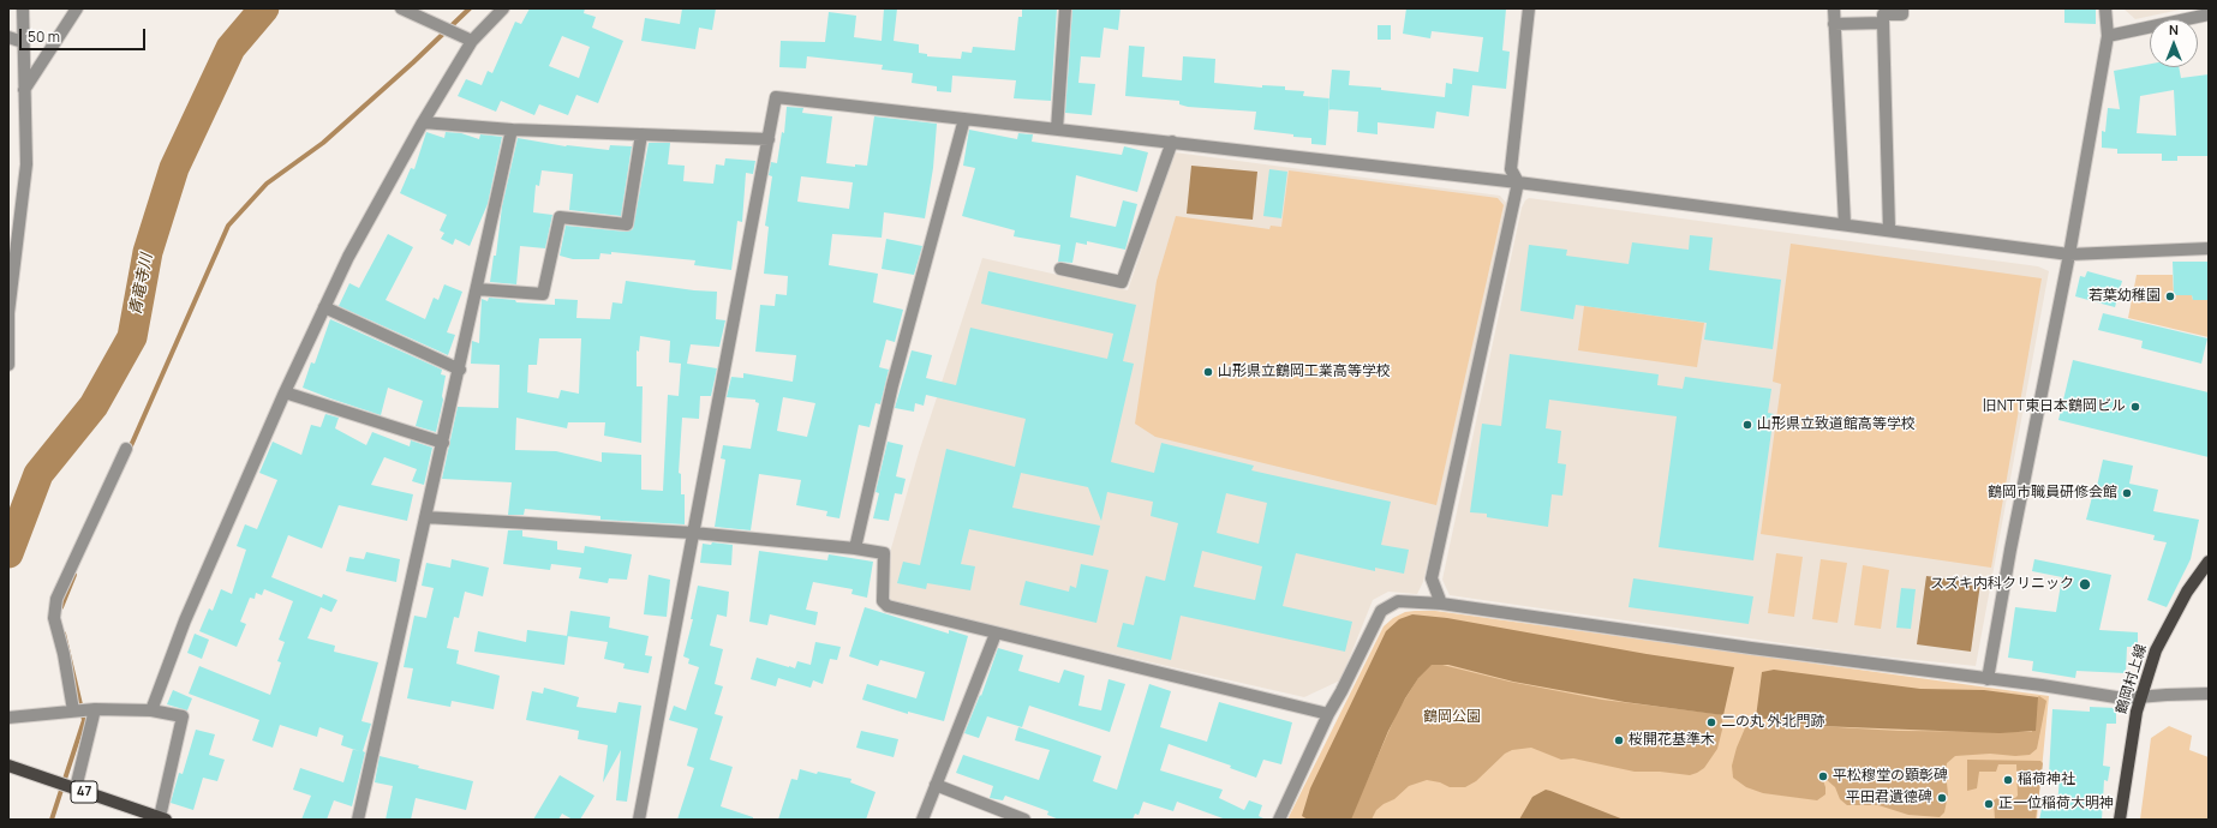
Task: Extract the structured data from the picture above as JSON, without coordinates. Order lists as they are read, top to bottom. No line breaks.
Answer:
{"streets":{"main road":["鶴岡村上線","47"]},"water":["青竜寺川"],"parks":["鶴岡公園"],"places":["若葉幼稚園","山形県立鶴岡工業高等学校","旧NTT東日本鶴岡ビル","山形県立致道館高等学校","鶴岡市職員研修会館","スズキ内科クリニック","二の丸 外北門跡","桜開花基準木","平松穆堂の顕彰碑","稲荷神社","平田君遺德碑","正一位稲荷大明神"],"scale_bar":"50 m","north":"top"}
